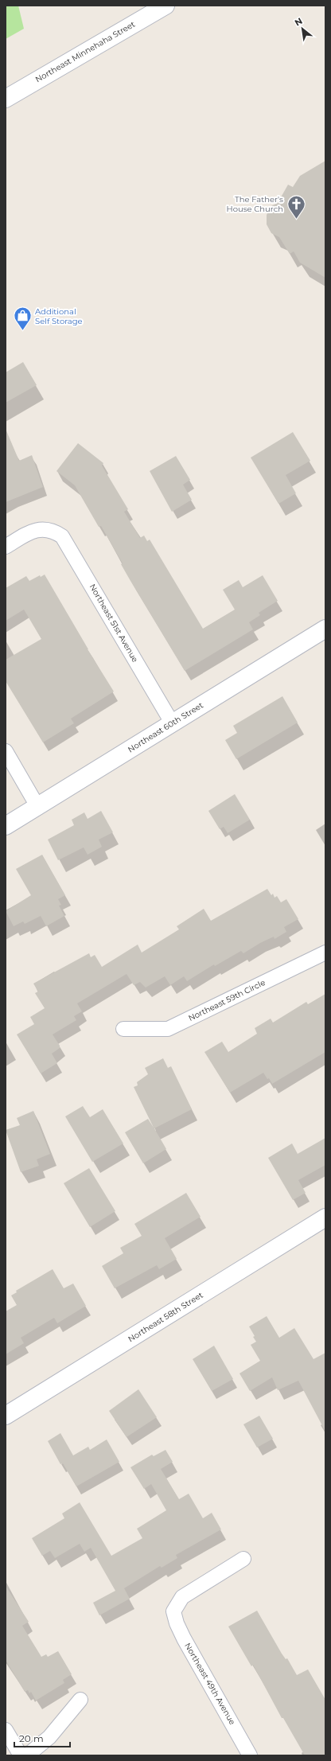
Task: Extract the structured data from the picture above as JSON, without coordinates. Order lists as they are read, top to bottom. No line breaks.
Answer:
{"streets":{"street":["Northeast Minnehaha Street","Northeast 51st Avenue","Northeast 60th Street","Northeast 59th Circle","Northeast 58th Street","Northeast 49th Avenue"]},"crossings":[["Northeast 51st Avenue","Northeast 60th Street"]],"places":{"church":["The Father's House Church"],"shop":["Additional Self Storage"]},"scale_bar":"20 m","north":"top left"}
